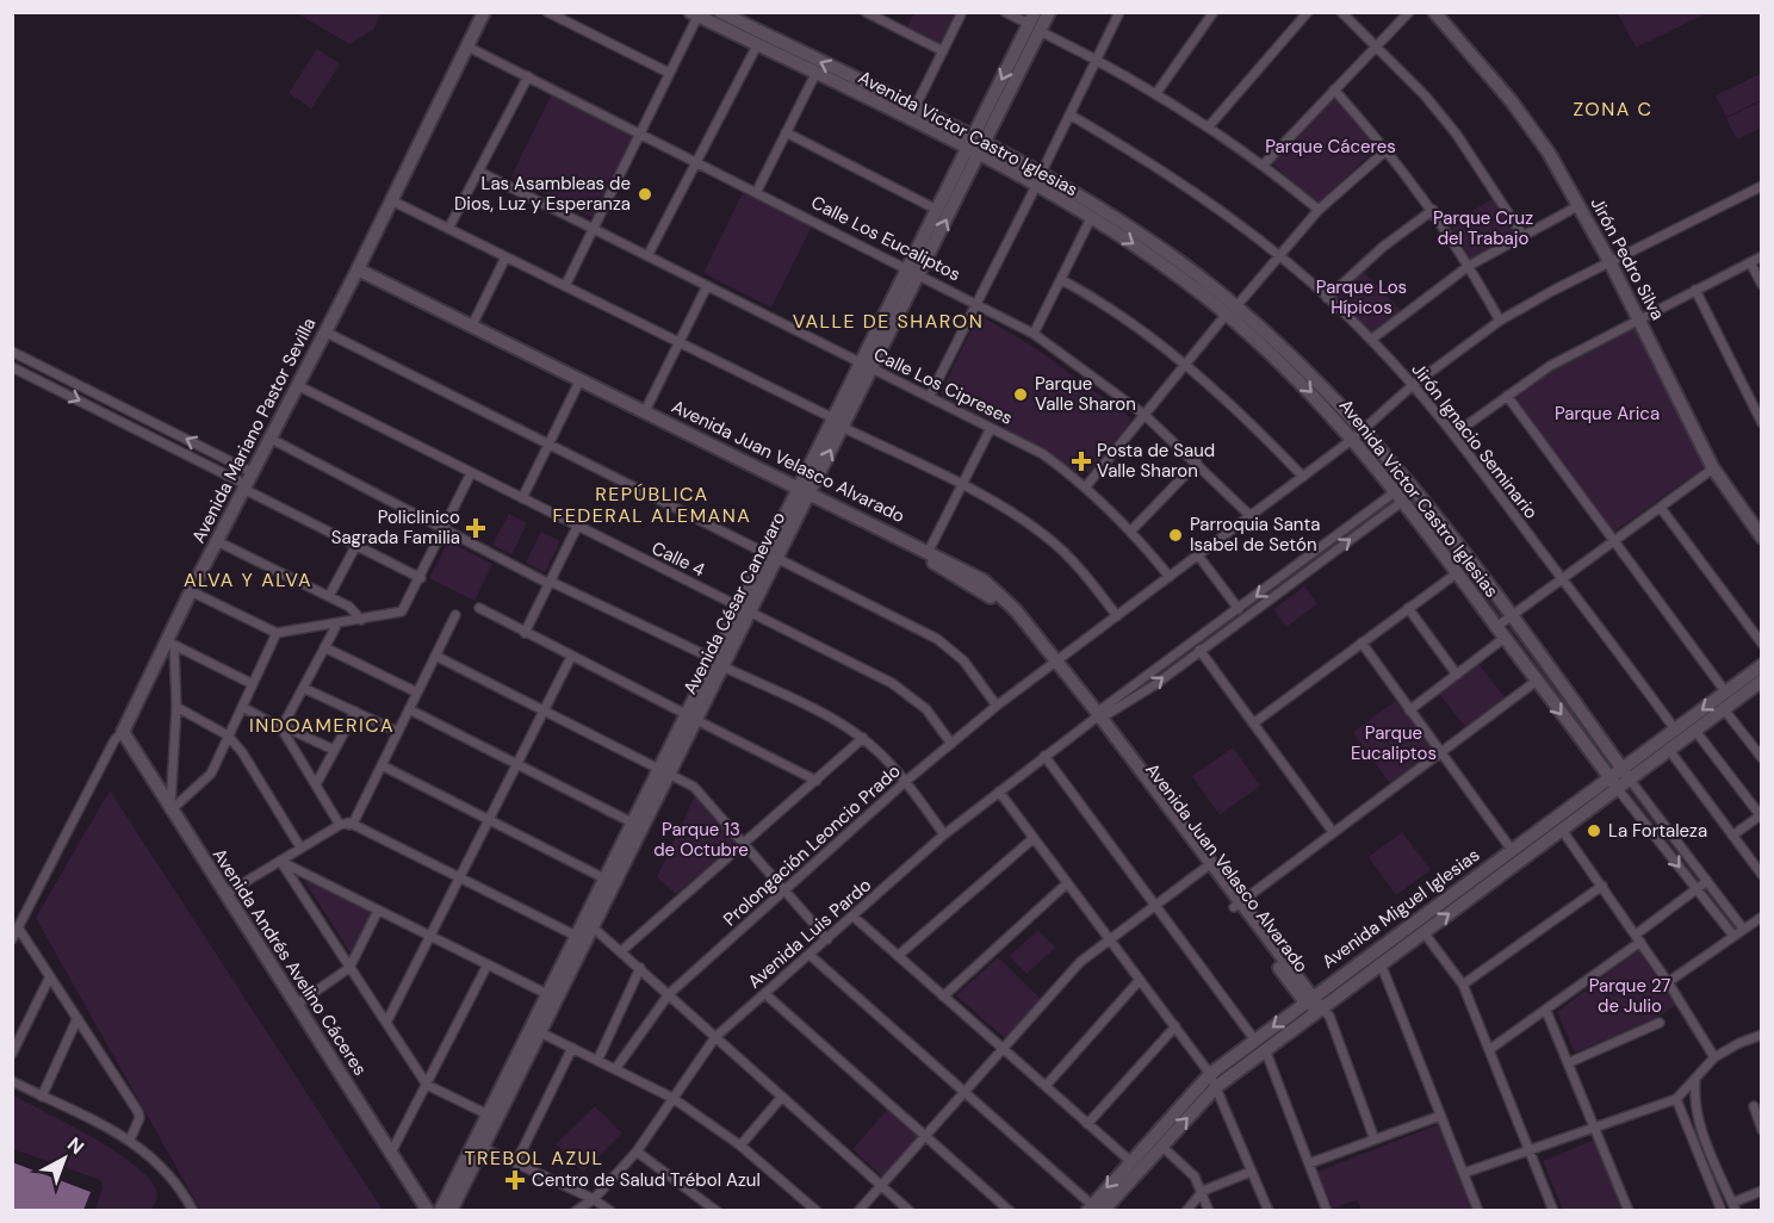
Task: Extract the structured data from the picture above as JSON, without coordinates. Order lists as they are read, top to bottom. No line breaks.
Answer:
{"streets":{"street":["Avenida Victor Castro Iglesias","Calle Los Eucaliptos","Jirón Pedro Silva","Calle Los Cipreses","Avenida Mariano Pastor Sevilla","Jirón Ignacio Seminario","Avenida Juan Velasco Alvarado","Calle 4","Avenida César Canevaro","Prolongación Leoncio Prado","Avenida Miguel Iglesias","Avenida Luis Pardo","Avenida Andrés Avelino Cáceres"]},"crossings":[["Avenida Victor Castro Iglesias","Avenida César Canevaro"],["Avenida Victor Castro Iglesias","Prolongación Leoncio Prado"],["Avenida Victor Castro Iglesias","Avenida Miguel Iglesias"],["Avenida Victor Castro Iglesias","Avenida Luis Pardo"],["Calle Los Eucaliptos","Avenida Mariano Pastor Sevilla"],["Calle Los Eucaliptos","Avenida César Canevaro"],["Calle Los Eucaliptos","Prolongación Leoncio Prado"],["Jirón Pedro Silva","Prolongación Leoncio Prado"],["Calle Los Cipreses","Avenida César Canevaro"],["Calle Los Cipreses","Prolongación Leoncio Prado"],["Avenida Mariano Pastor Sevilla","Avenida Juan Velasco Alvarado"],["Avenida Mariano Pastor Sevilla","Calle 4"],["Avenida Mariano Pastor Sevilla","Avenida Andrés Avelino Cáceres"],["Jirón Ignacio Seminario","Prolongación Leoncio Prado"],["Jirón Ignacio Seminario","Avenida Miguel Iglesias"],["Avenida Juan Velasco Alvarado","Avenida César Canevaro"],["Avenida Juan Velasco Alvarado","Prolongación Leoncio Prado"],["Avenida Juan Velasco Alvarado","Avenida Miguel Iglesias"],["Avenida Juan Velasco Alvarado","Avenida Luis Pardo"],["Calle 4","Avenida César Canevaro"],["Calle 4","Prolongación Leoncio Prado"]],"districts":["ZONA C","VALLE DE SHARON","REPÚBLICA FEDERAL ALEMANA","ALVA Y ALVA","INDOAMERICA","TREBOL AZUL"],"parks":["Parque Cáceres","Parque Cruz del Trabajo","Parque Los Hípicos","Parque Arica","Parque Eucaliptos","Parque 13 de Octubre","Parque 27 de Julio"],"places":{"other":["Las Asambleas de Dios, Luz y Esperanza","Parque Valle Sharon","Parroquia Santa Isabel de Setón","La Fortaleza"],"health":["Posta de Saud Valle Sharon","Policlinico Sagrada Familia","Centro de Salud Trébol Azul"]},"north":"top right"}
